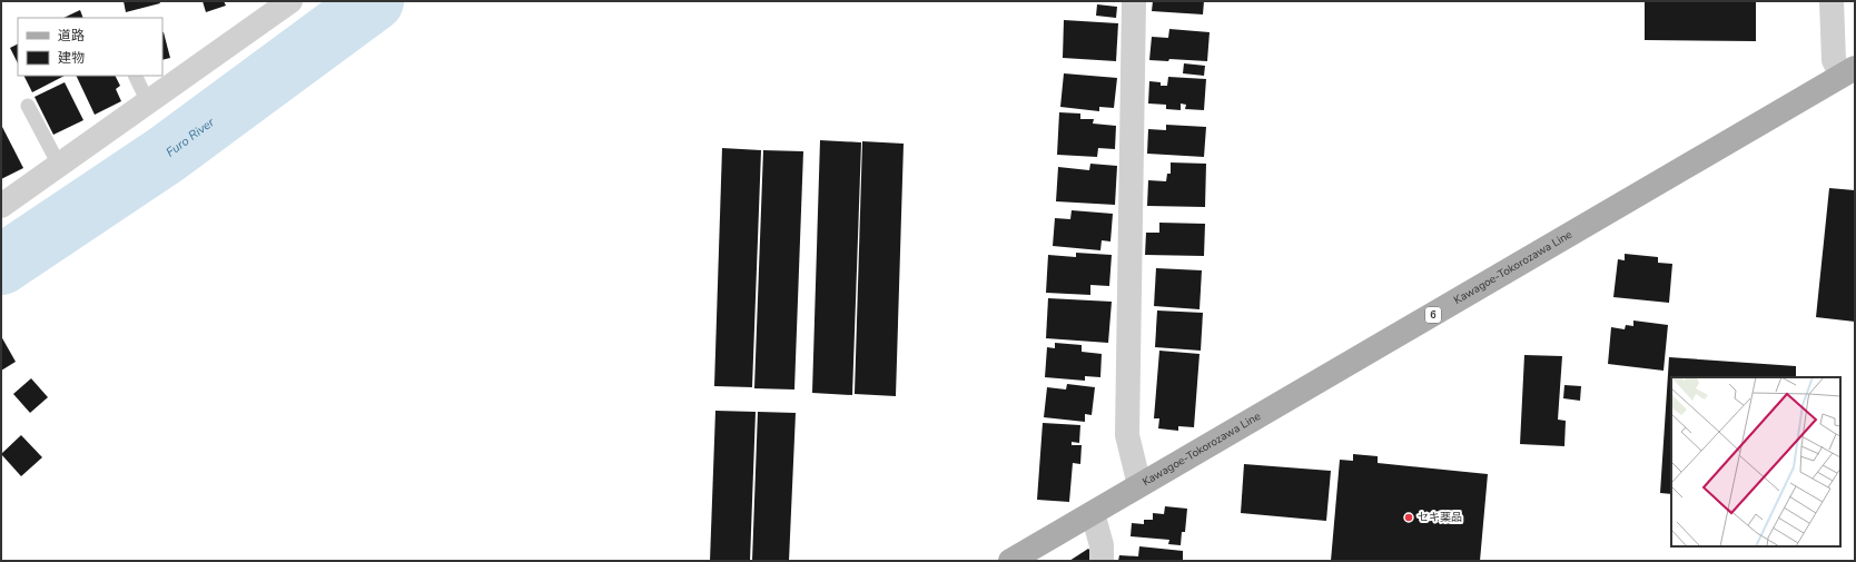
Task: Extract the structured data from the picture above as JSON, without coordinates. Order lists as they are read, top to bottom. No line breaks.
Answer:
{"streets":{"main road":["Kawagoe-Tokorozawa Line","6"]},"water":["Furo River"],"places":["セキ薬品"],"legend":["道路","建物"]}
